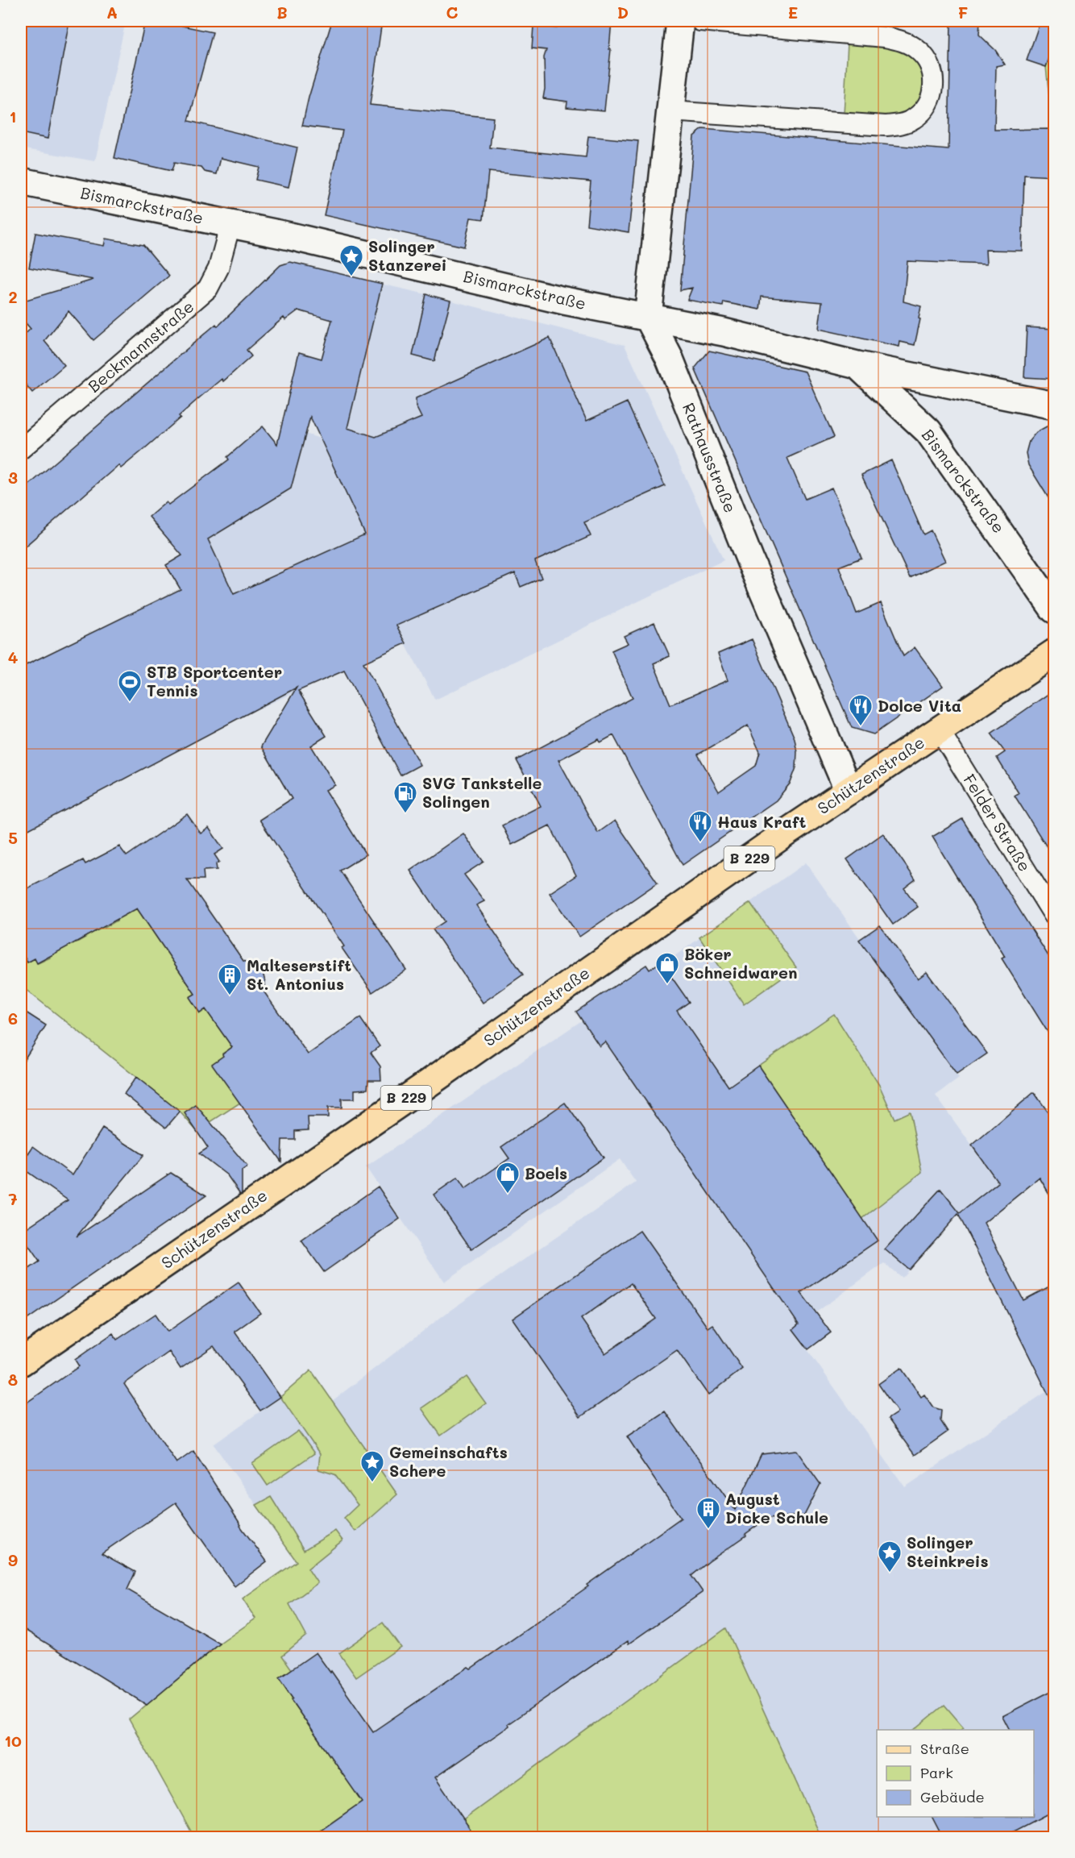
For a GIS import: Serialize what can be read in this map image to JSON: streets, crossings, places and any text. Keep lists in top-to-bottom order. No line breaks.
{"streets":{"main road":["Bismarckstraße","Rathausstraße","Schützenstraße","B 229"],"street":["Beckmannstraße","Felder Straße"]},"crossings":[["Bismarckstraße","Beckmannstraße"],["Bismarckstraße","Rathausstraße"],["Rathausstraße","Schützenstraße"],["Schützenstraße","Felder Straße"]],"places":{"place":["Solinger Stanzerei","Gemeinschafts Schere","Solinger Steinkreis"],"sports":["STB Sportcenter Tennis"],"restaurant":["Dolce Vita","Haus Kraft"],"fuel station":["SVG Tankstelle Solingen"],"shop":["Böker Schneidwaren","Boels"],"building":["Malteserstift St. Antonius","August Dicke Schule"]},"legend":["Straße","Park","Gebäude"],"grid":{"columns":["A","B","C","D","E","F"],"rows":["1","2","3","4","5","6","7","8","9","10"]}}
